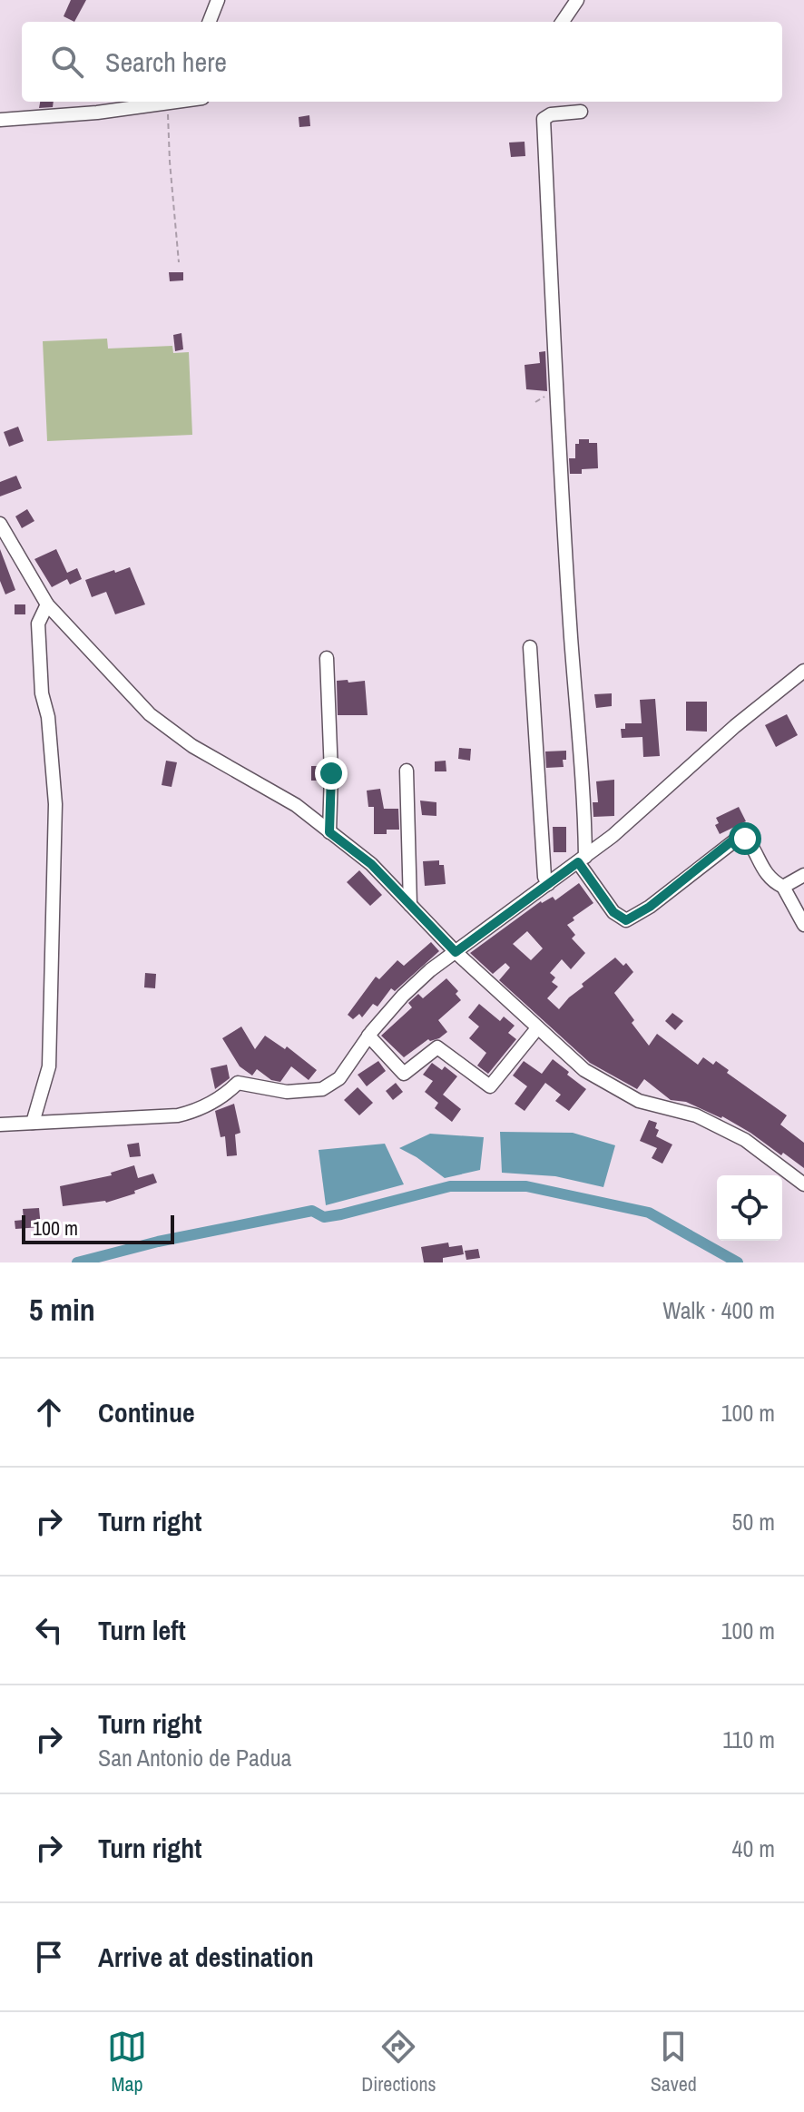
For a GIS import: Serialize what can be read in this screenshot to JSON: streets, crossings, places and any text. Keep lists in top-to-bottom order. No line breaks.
{"scale_bar":"100 m","page":{"search":"Search here","scale":"100 m","heading":["5 min","Walk · 400 m"],"list":[["Continue","100 m"],["Turn right","50 m"],["Turn left","100 m"],["Turn right","San Antonio de Padua","110 m"],["Turn right","40 m"],"Arrive at destination"],"nav":["Map","Directions","Saved"]}}
